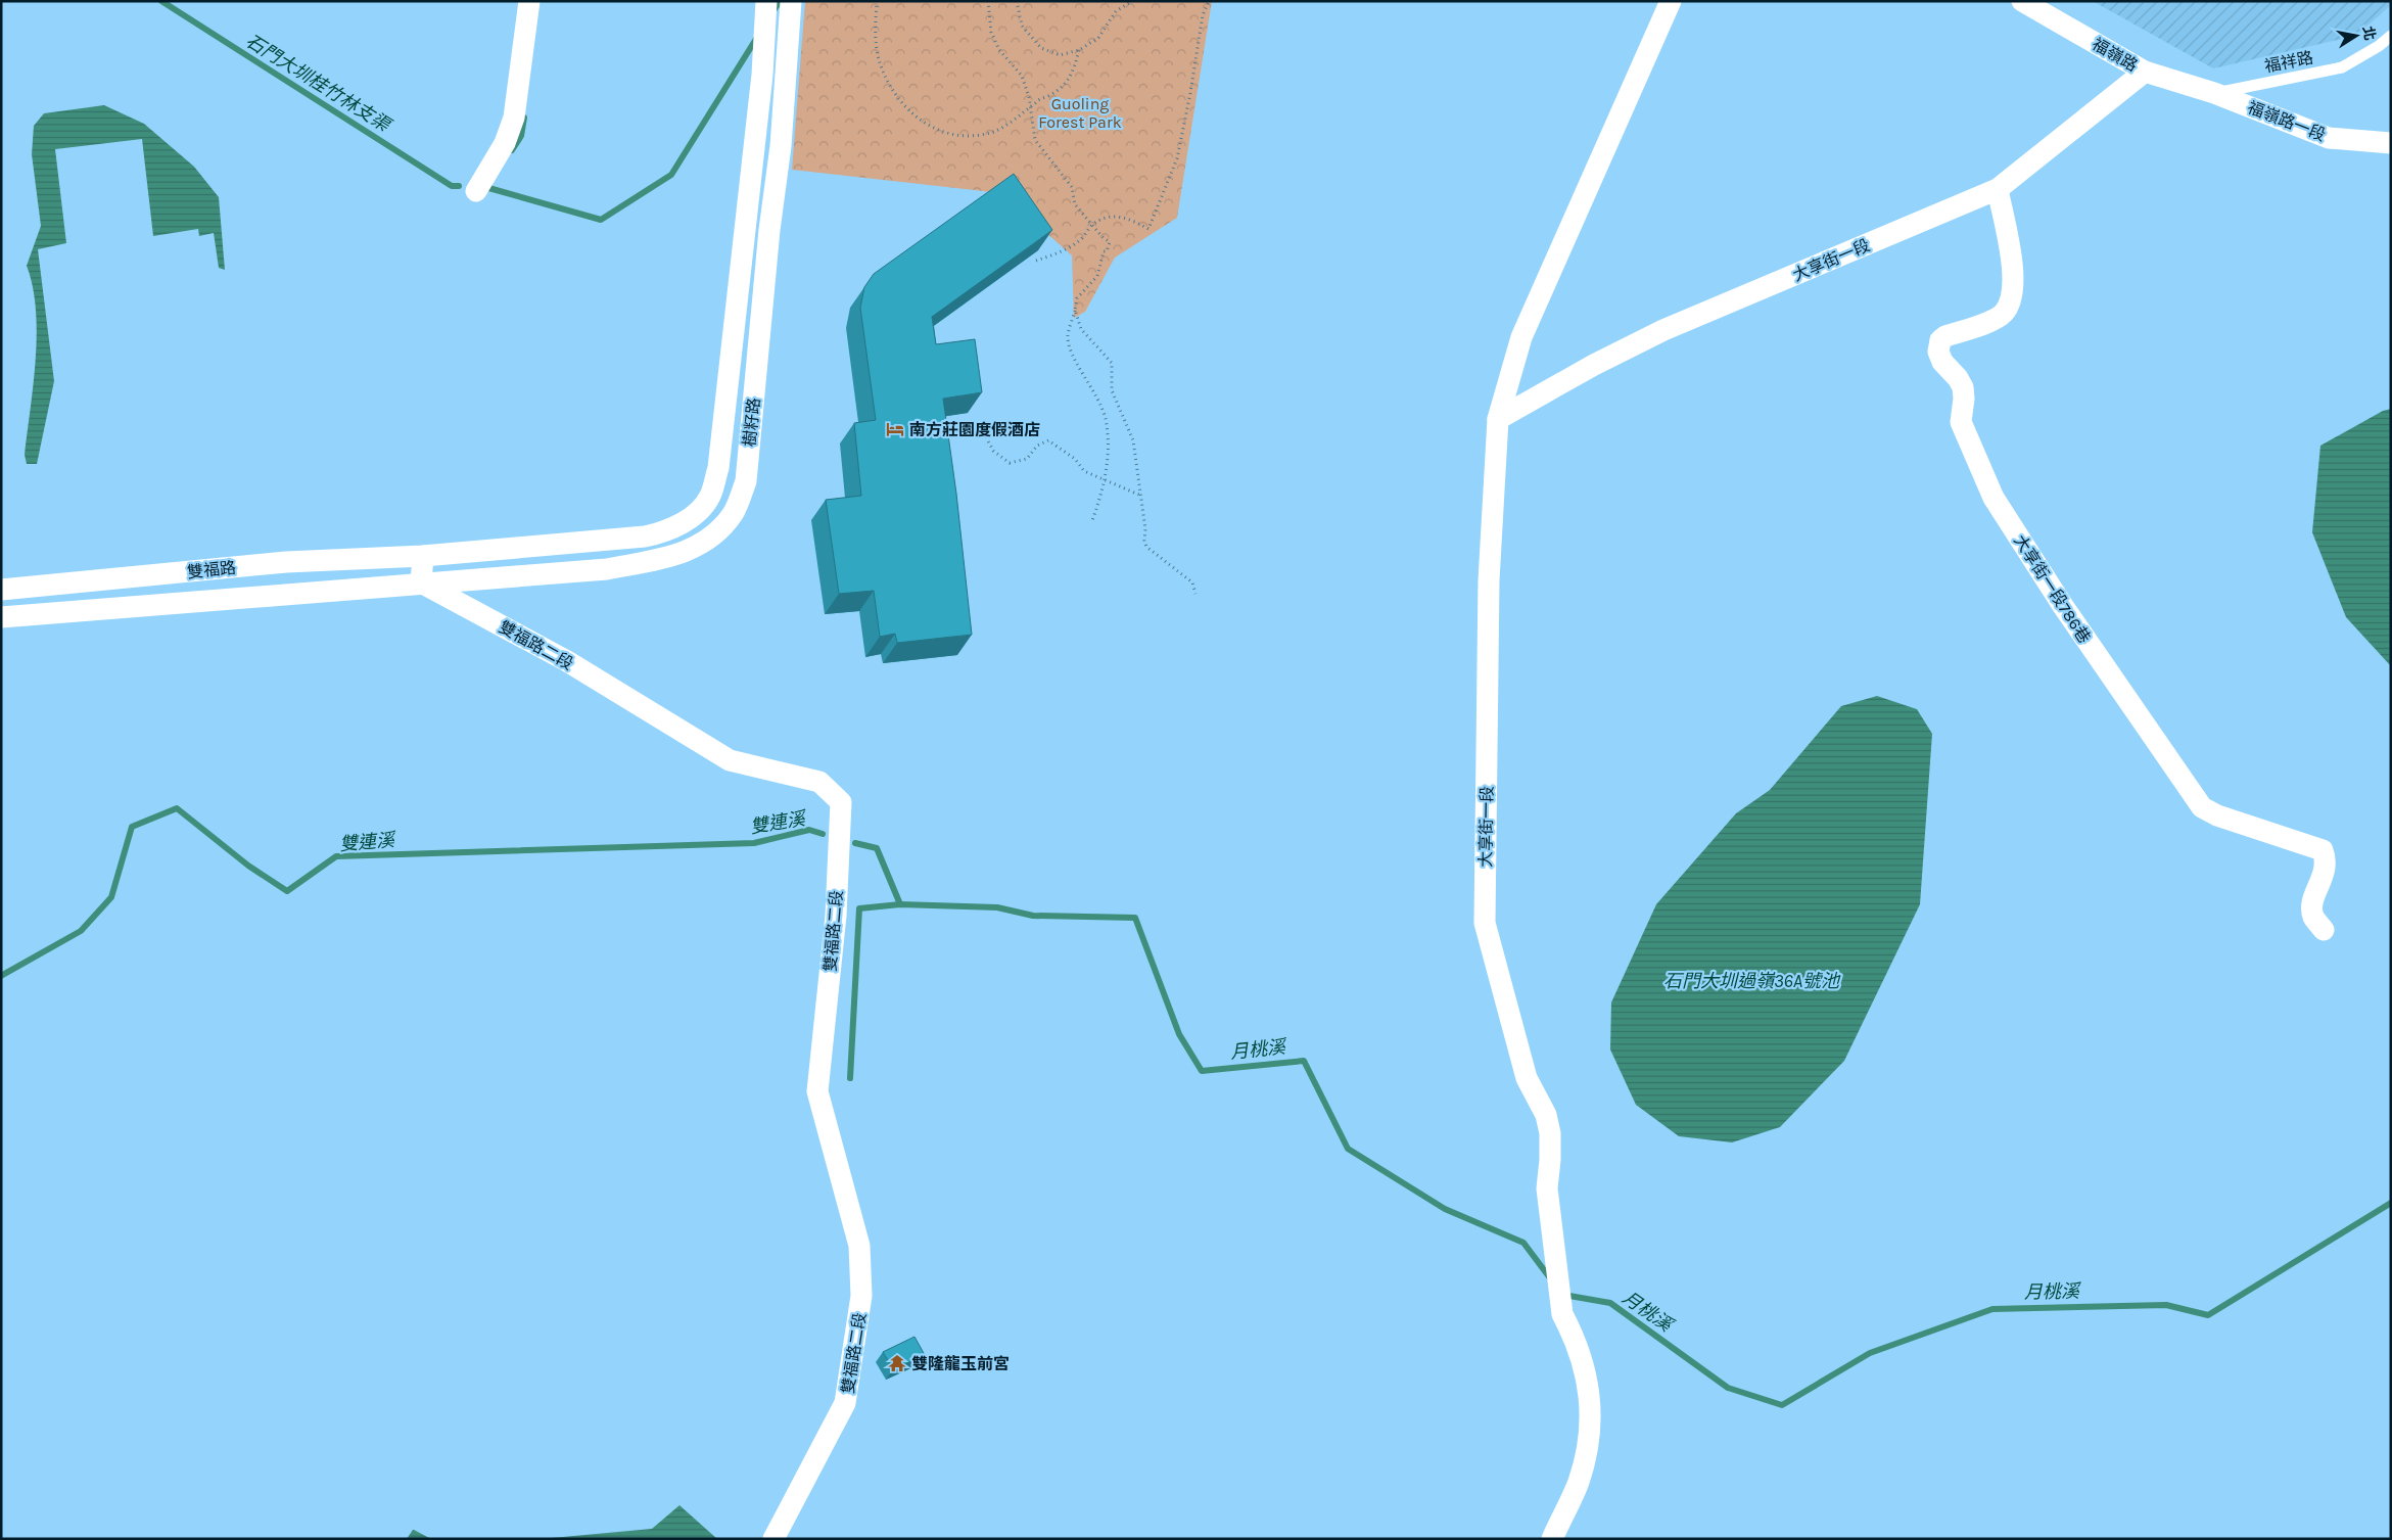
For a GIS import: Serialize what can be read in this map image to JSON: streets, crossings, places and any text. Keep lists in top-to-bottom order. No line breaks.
{"streets":{"street":["福嶺路","福嶺路一段","大享街一段","樹籽路","雙福路","大享街一段786巷","雙福路二段"],"lane":["福祥路"]},"crossings":[["福嶺路","福祥路"],["福嶺路","福嶺路一段"],["福嶺路","大享街一段"],["福祥路","福嶺路一段"],["大享街一段","大享街一段786巷"],["樹籽路","雙福路"],["樹籽路","雙福路二段"]],"water":["石門大圳桂竹林支渠","雙連溪","石門大圳過嶺36A號池","月桃溪"],"parks":["Guoling Forest Park"],"places":{"hotel":["南方莊園度假酒店"],"temple":["雙隆龍玉前宮"]},"north":"right"}
